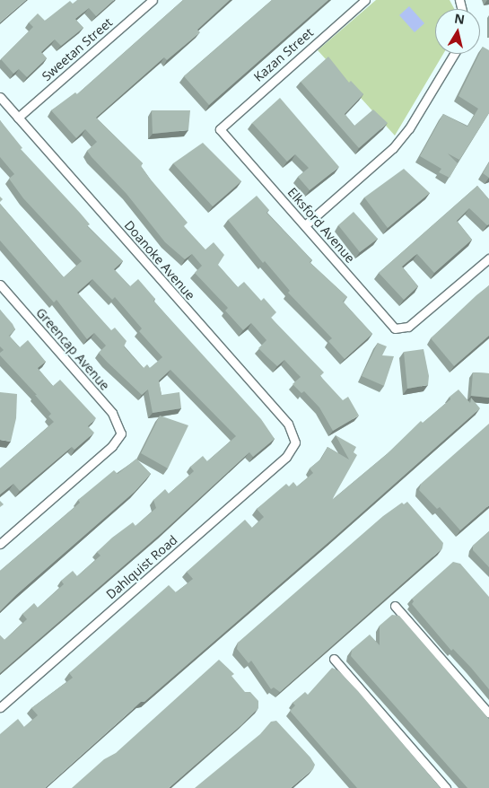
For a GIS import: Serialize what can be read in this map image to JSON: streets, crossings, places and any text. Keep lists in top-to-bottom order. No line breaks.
{"streets":{"street":["Sweetan Street","Kazan Street","Elksford Avenue","Doanoke Avenue","Greencap Avenue","Dahlquist Road"]},"crossings":[["Sweetan Street","Doanoke Avenue"],["Kazan Street","Elksford Avenue"],["Doanoke Avenue","Dahlquist Road"]],"north":"top"}
